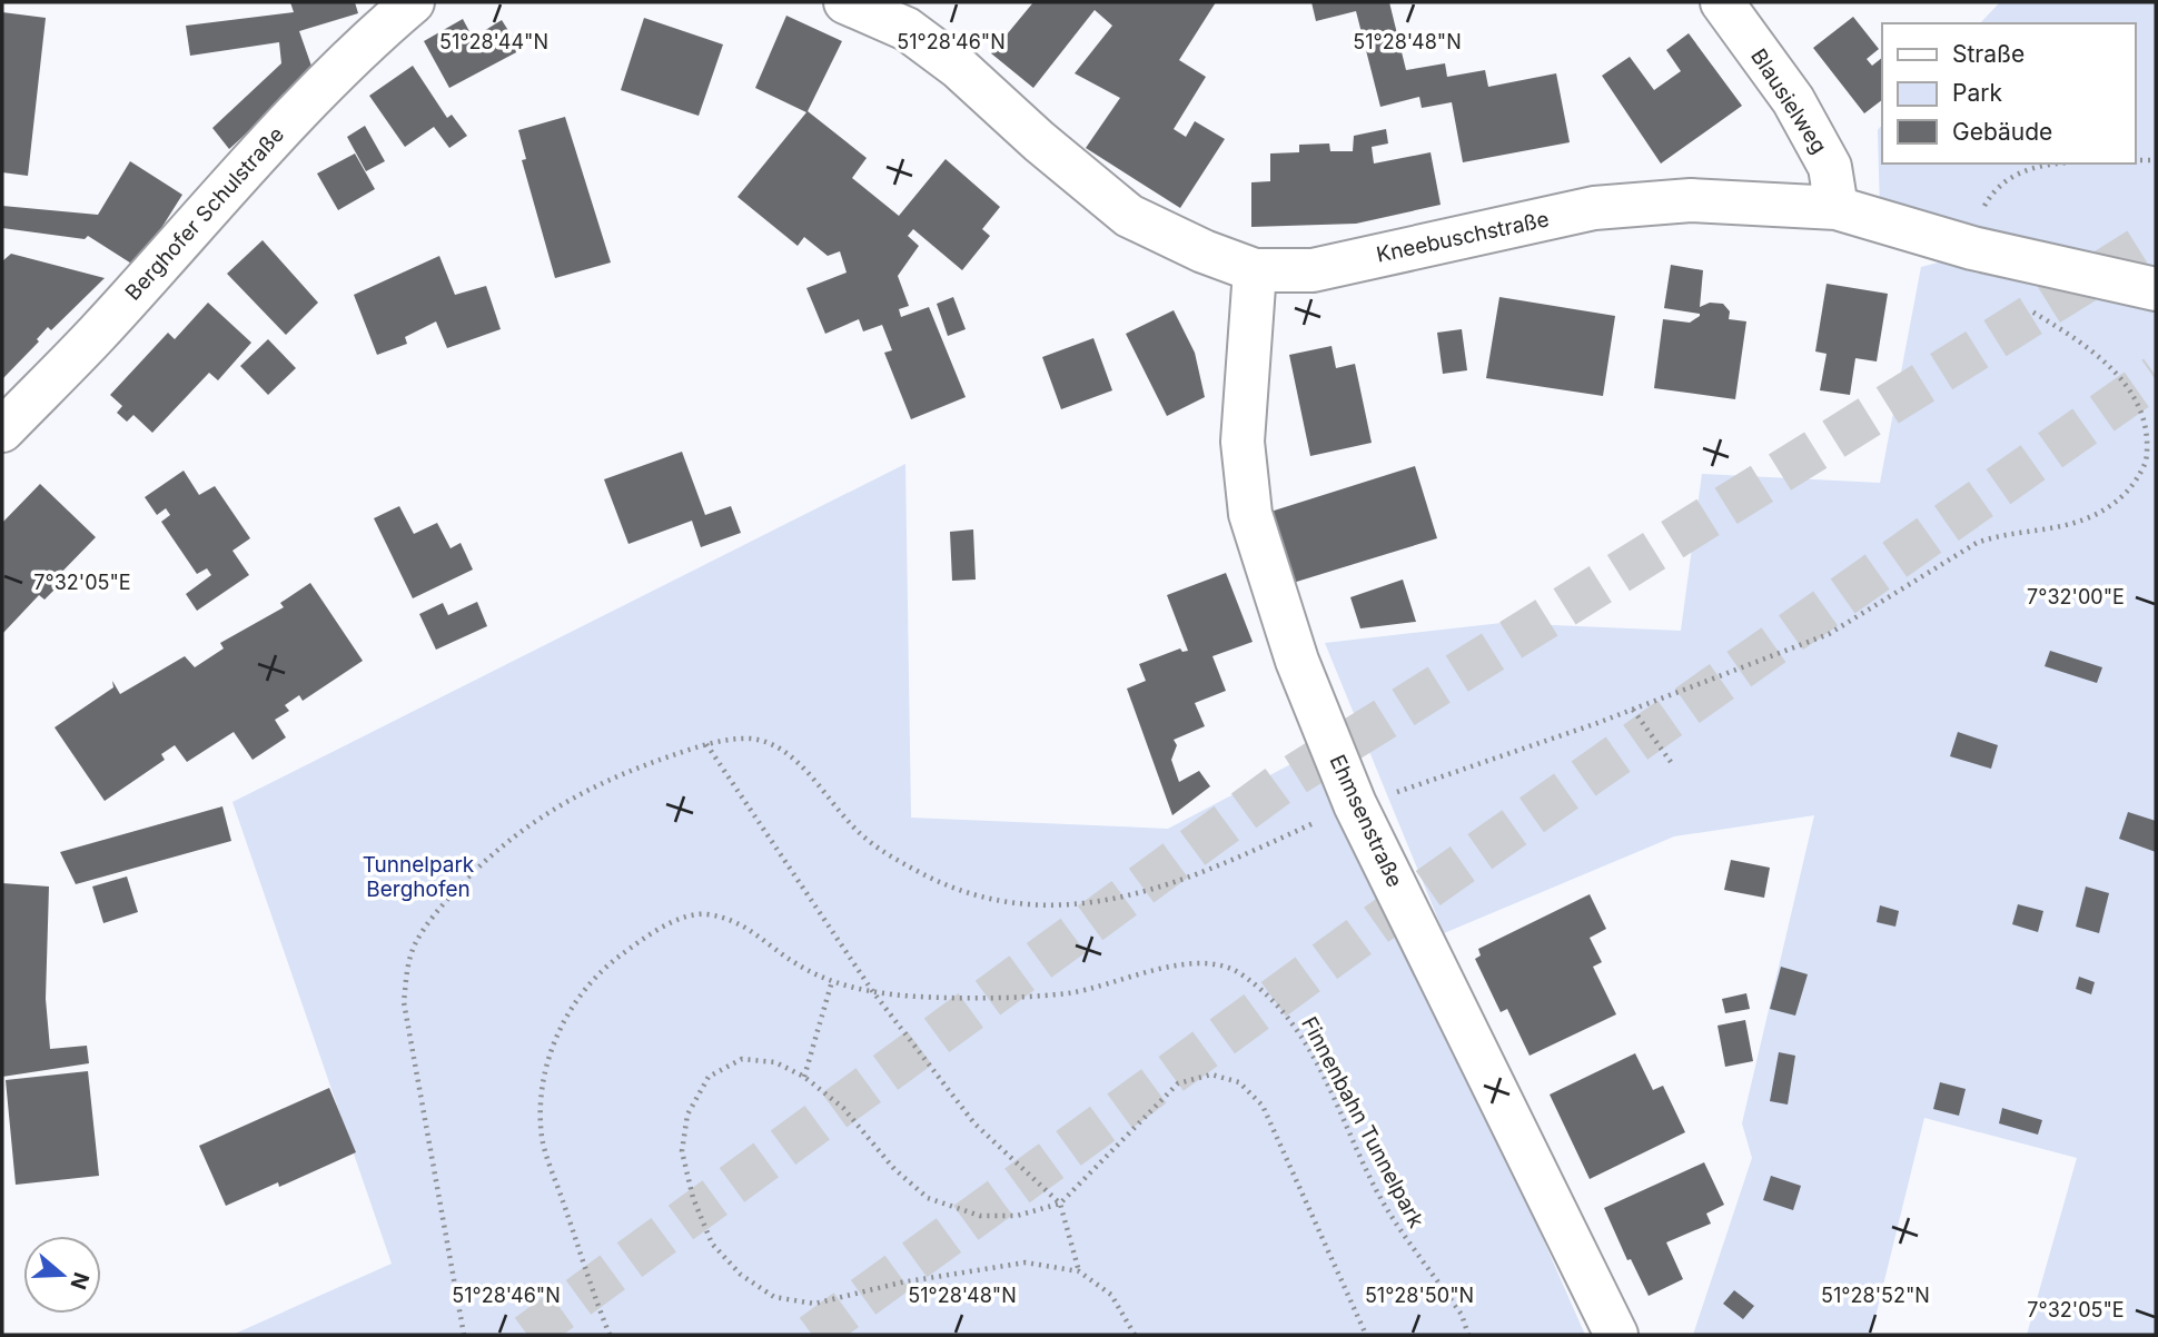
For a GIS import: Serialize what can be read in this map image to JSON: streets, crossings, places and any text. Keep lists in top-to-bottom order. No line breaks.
{"streets":{"street":["Blausielweg","Berghofer Schulstraße","Kneebuschstraße","Ehmsenstraße"],"path":["Finnenbahn Tunnelpark"]},"crossings":[["Blausielweg","Kneebuschstraße"],["Kneebuschstraße","Ehmsenstraße"]],"parks":["Tunnelpark Berghofen"],"legend":["Straße","Park","Gebäude"],"north":"right","coordinates":["51°28'44\"N","51°28'46\"N","51°28'48\"N","7°32'05\"E","7°32'00\"E","51°28'50\"N","51°28'52\"N"]}
